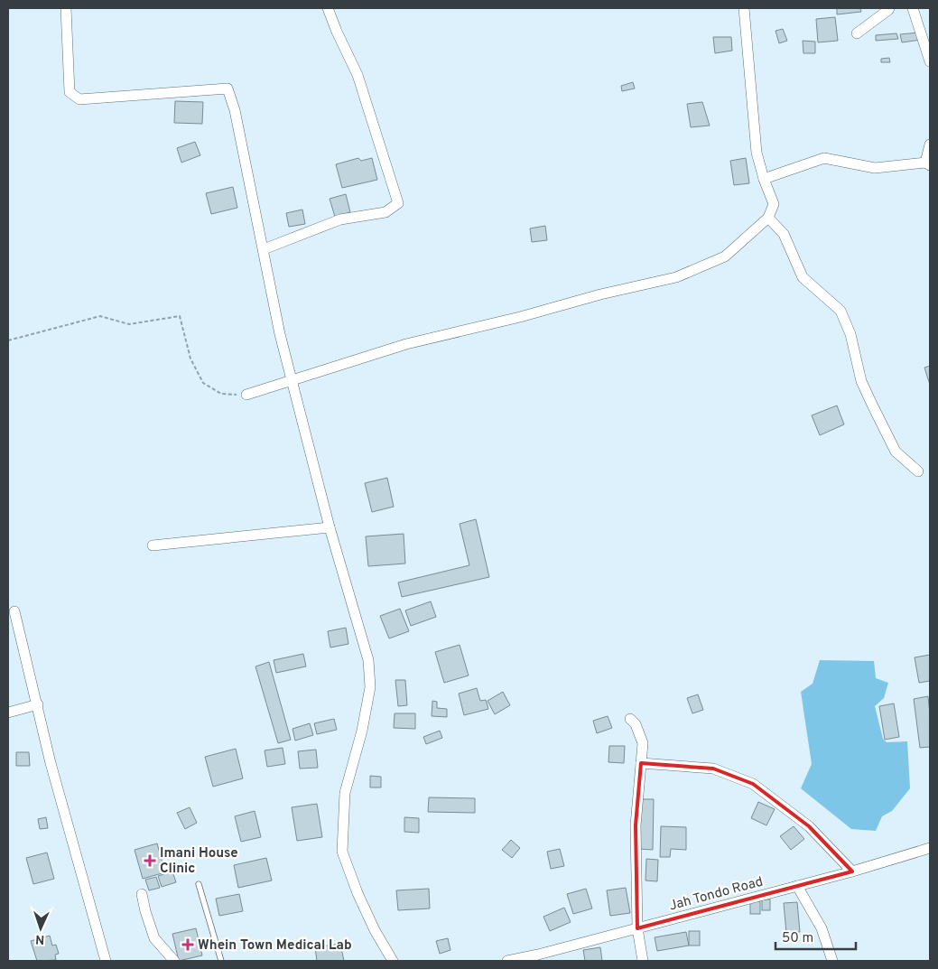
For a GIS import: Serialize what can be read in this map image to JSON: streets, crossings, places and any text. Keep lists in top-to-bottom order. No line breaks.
{"streets":{"street":["Jah Tondo Road"]},"places":{"health":["Imani House Clinic","Whein Town Medical Lab"]},"scale_bar":"50 m","north":"bottom"}
